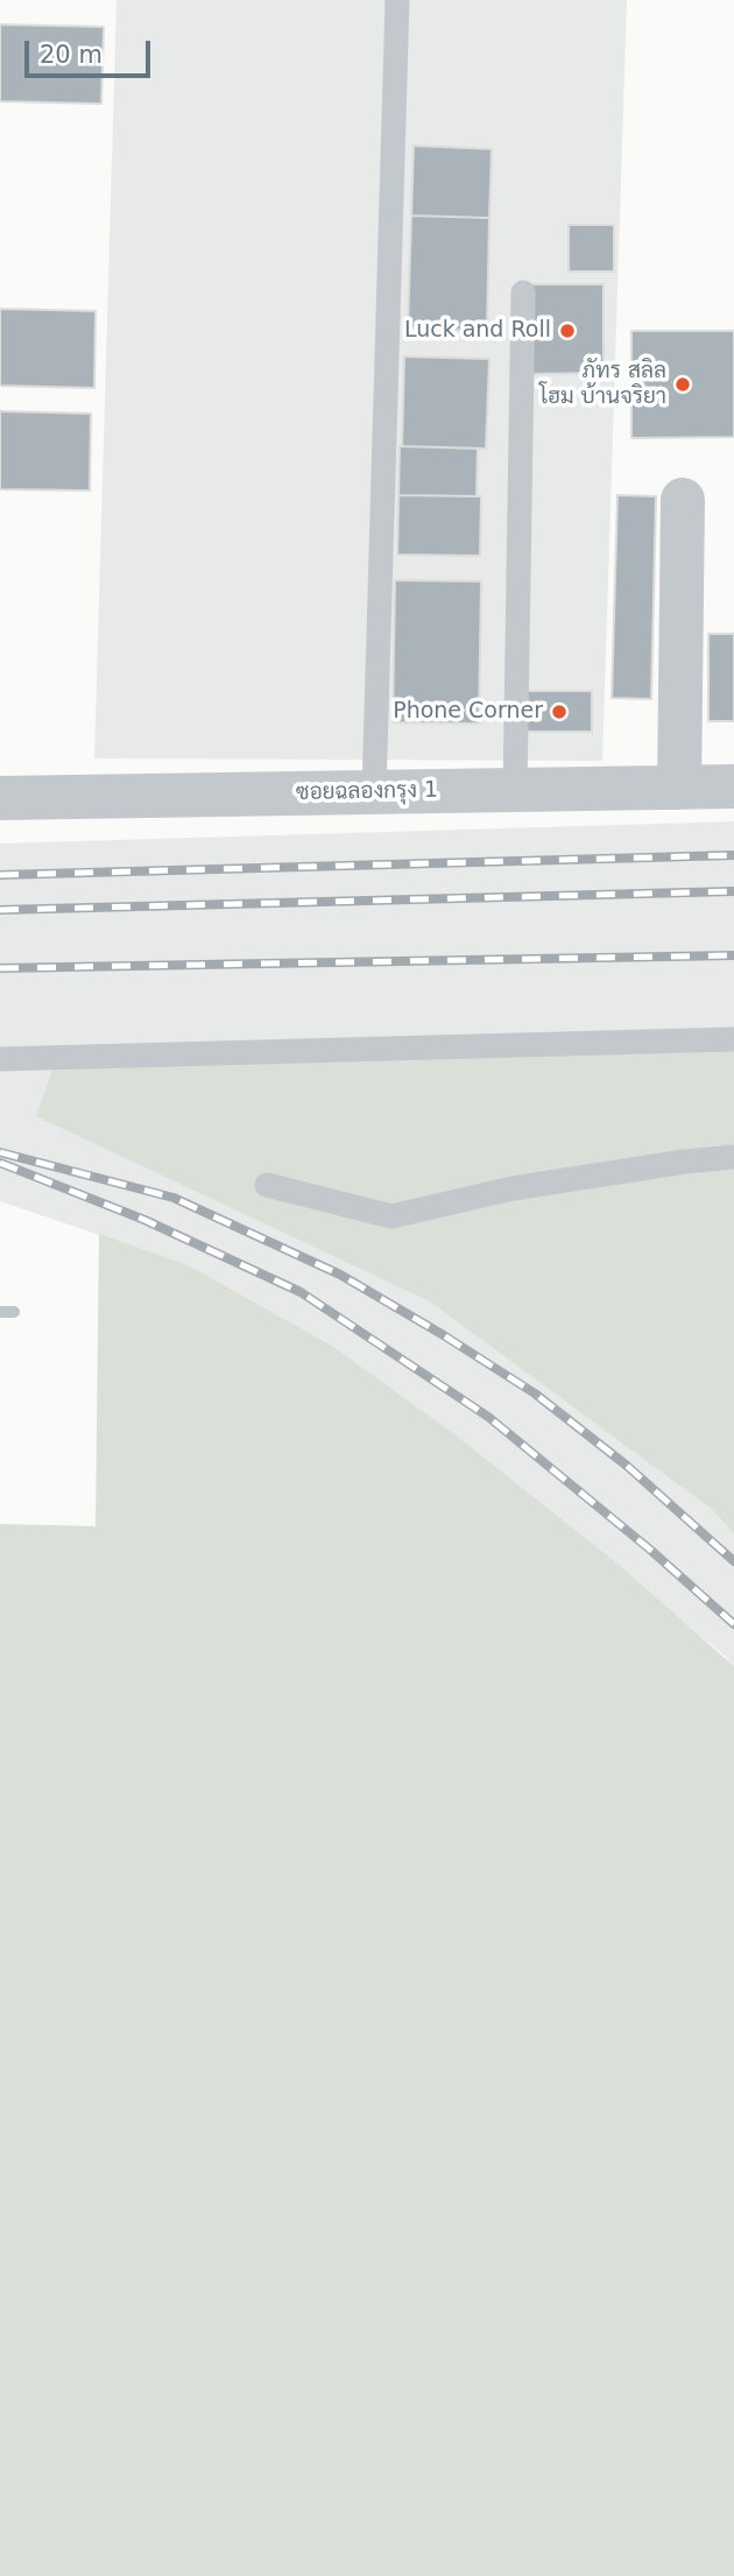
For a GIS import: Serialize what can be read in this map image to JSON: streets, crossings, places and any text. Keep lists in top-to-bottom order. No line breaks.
{"streets":{"street":["ซอยฉลองกรุง 1"]},"places":["Luck and Roll","ภัทร สลิล โฮม บ้านจริยา","Phone Corner"],"scale_bar":"20 m"}
